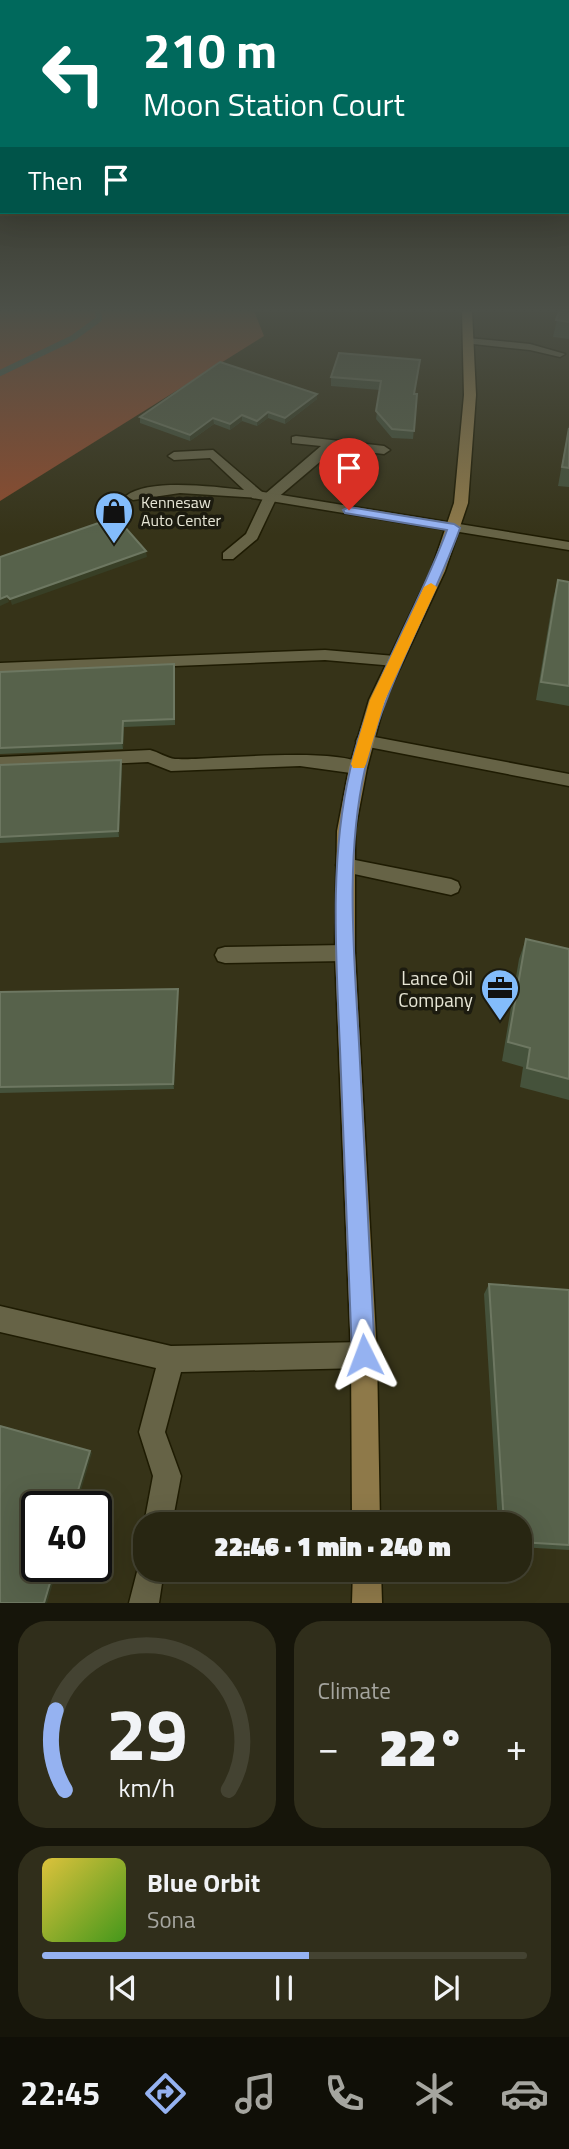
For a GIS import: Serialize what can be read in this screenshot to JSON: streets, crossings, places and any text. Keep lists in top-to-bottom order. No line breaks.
{"places":{"shop":["Kennesaw Auto Center"],"office":["Lance Oil Company"]},"page":{"turn":["210 m","Moon Station Court"],"then":"Then","limit":"40","trip":"22:46 · 1 min · 240 m","tile":"Climate","heat":["−","22°","+"],"song":["Blue Orbit","Sona"],"tabs":"22:45","gauge":["29","km/h"]}}
